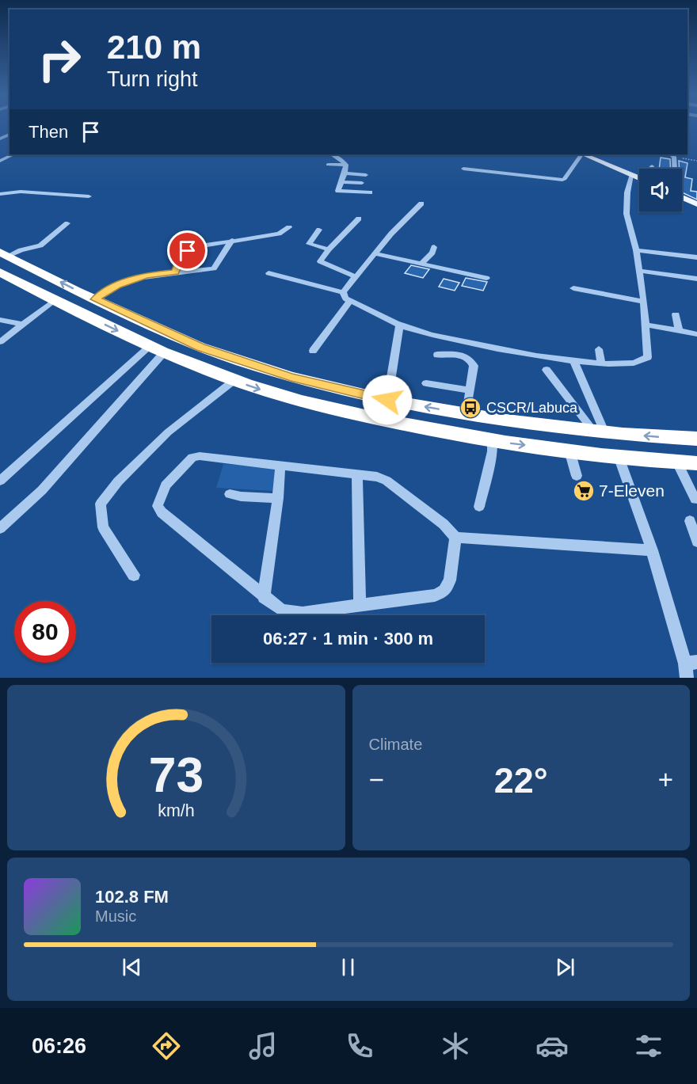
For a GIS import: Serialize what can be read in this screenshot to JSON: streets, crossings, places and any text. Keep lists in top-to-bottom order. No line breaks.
{"places":{"bus stop":["CSCR/Labuca"],"supermarket":["7-Eleven"]},"page":{"turn":["210 m","Turn right"],"then":"Then","limit":"80","trip":"06:27 · 1 min · 300 m","tile":"Climate","heat":["−","22°","+"],"song":["102.8 FM","Music"],"tabs":"06:26","gauge":["73","km/h"]}}
